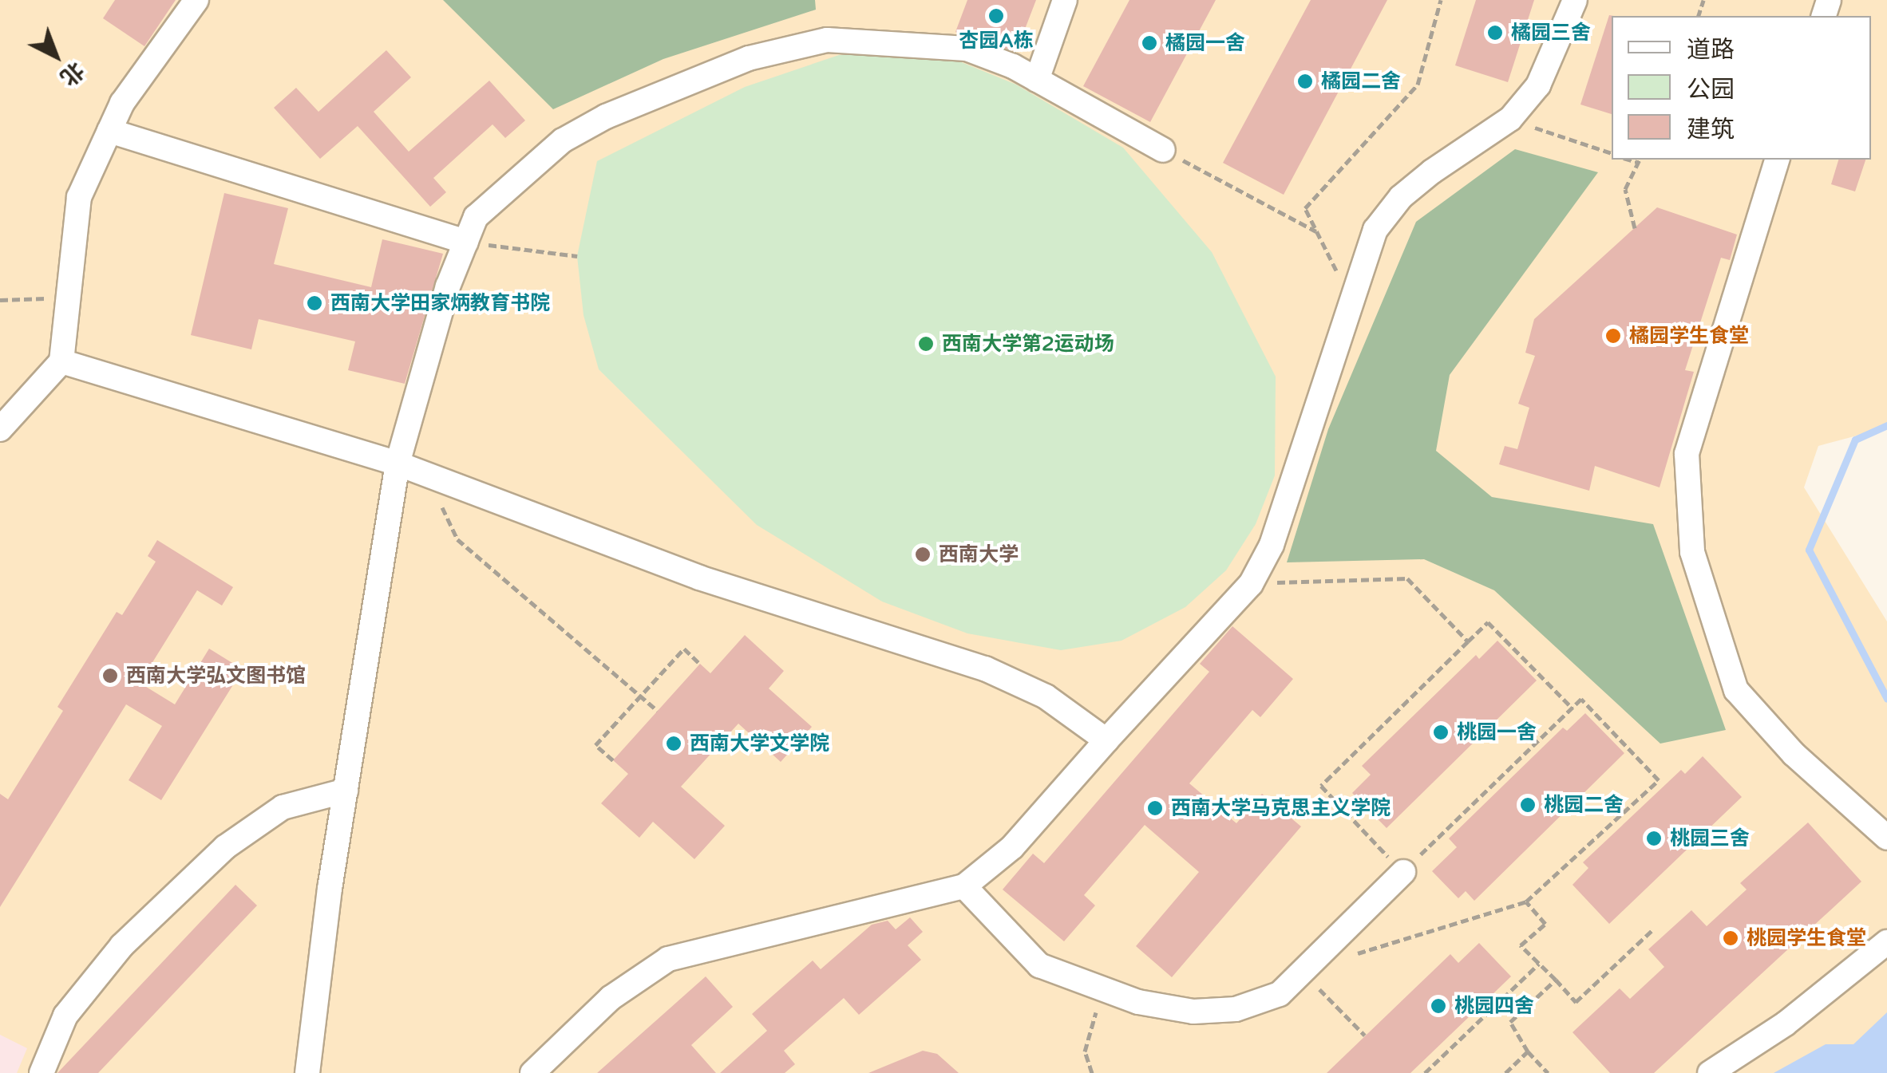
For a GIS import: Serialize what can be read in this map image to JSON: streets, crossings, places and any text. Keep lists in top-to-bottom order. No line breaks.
{"places":["杏园A栋","橘园三舍","橘园一舍","橘园二舍","西南大学田家炳教育书院","橘园学生食堂","西南大学第2运动场","西南大学","西南大学弘文图书馆","桃园一舍","西南大学文学院","桃园二舍","西南大学马克思主义学院","桃园三舍","桃园学生食堂","桃园四舍"],"legend":["道路","公园","建筑"],"north":"bottom right"}
